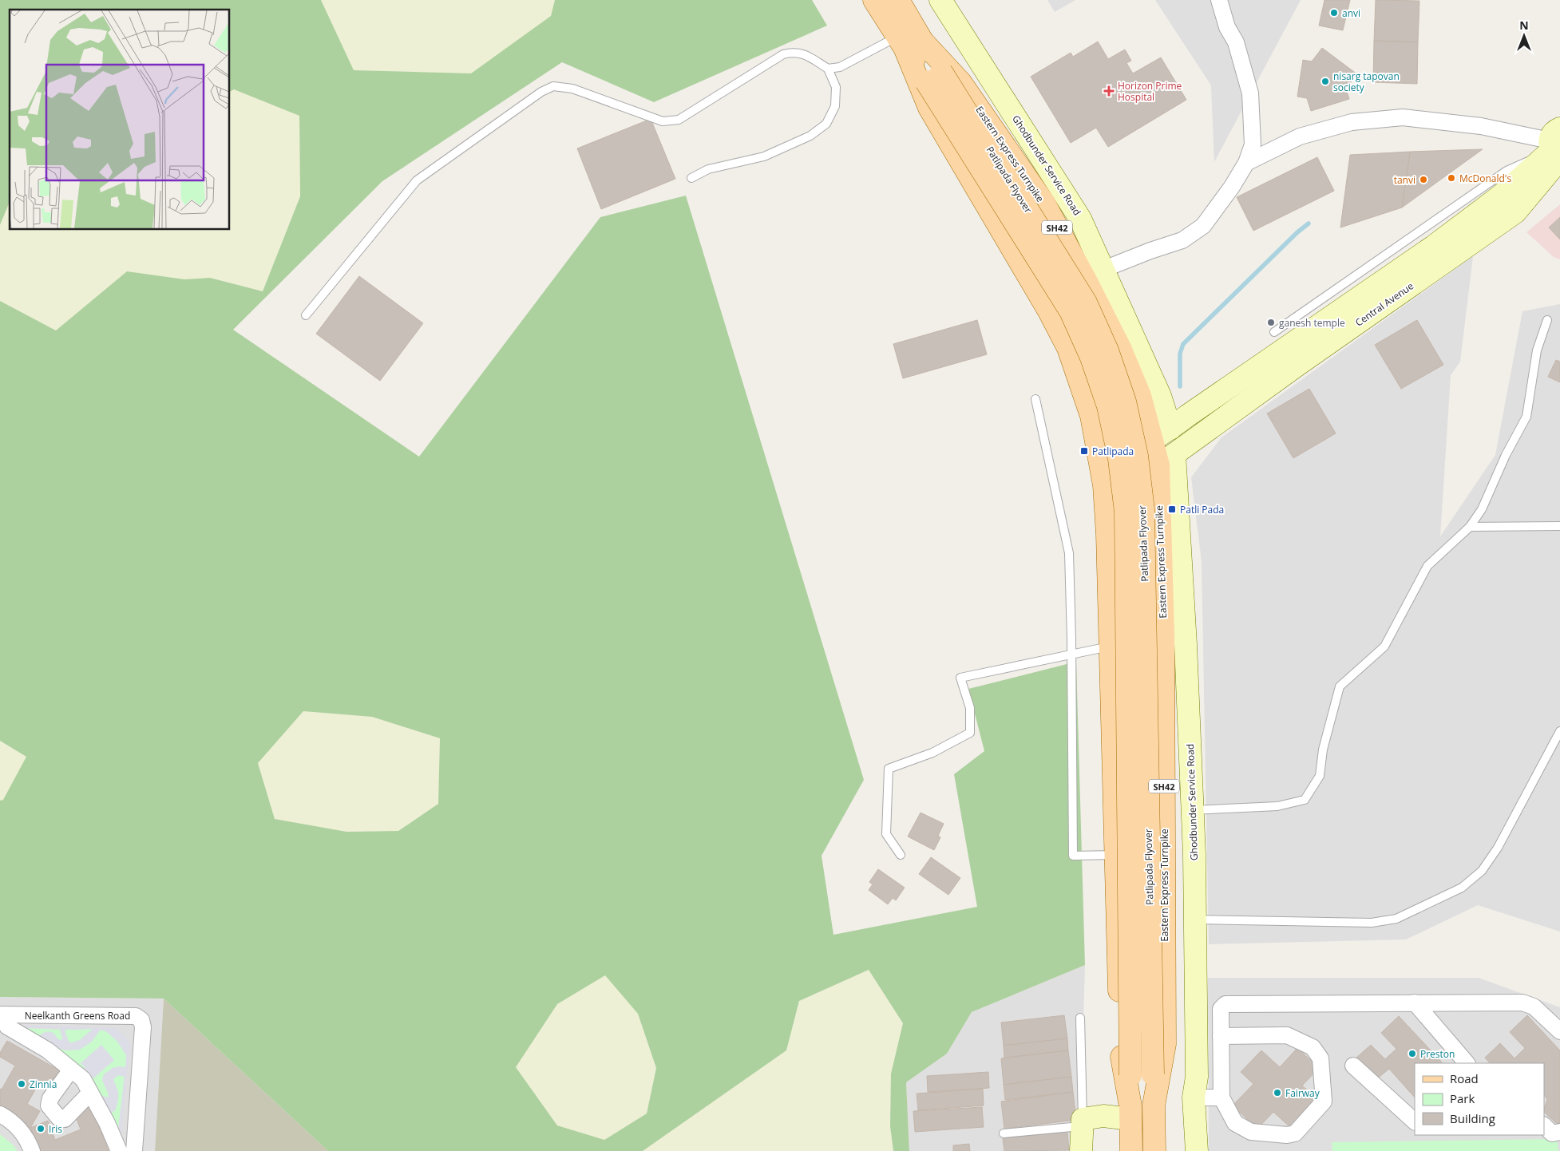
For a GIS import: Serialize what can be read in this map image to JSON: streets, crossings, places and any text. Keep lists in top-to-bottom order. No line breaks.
{"streets":{"main road":["Eastern Express Turnpike","Patlipada Flyover","SH42"],"street":["Ghodbunder Service Road","Central Avenue","Neelkanth Greens Road"]},"crossings":[["Eastern Express Turnpike","Ghodbunder Service Road"],["Eastern Express Turnpike","Patlipada Flyover"],["Eastern Express Turnpike","SH42"],["Eastern Express Turnpike","Central Avenue"],["Ghodbunder Service Road","Central Avenue"],["Patlipada Flyover","SH42"],["SH42","Central Avenue"]],"places":{"other":["anvi","nisarg tapovan society","McDonald's","tanvi","ganesh temple","Preston","Zinnia","Fairway","Iris"],"health":["Horizon Prime Hospital"],"transit":["Patlipada","Patli Pada"]},"legend":["Road","Park","Building"],"north":"top"}
